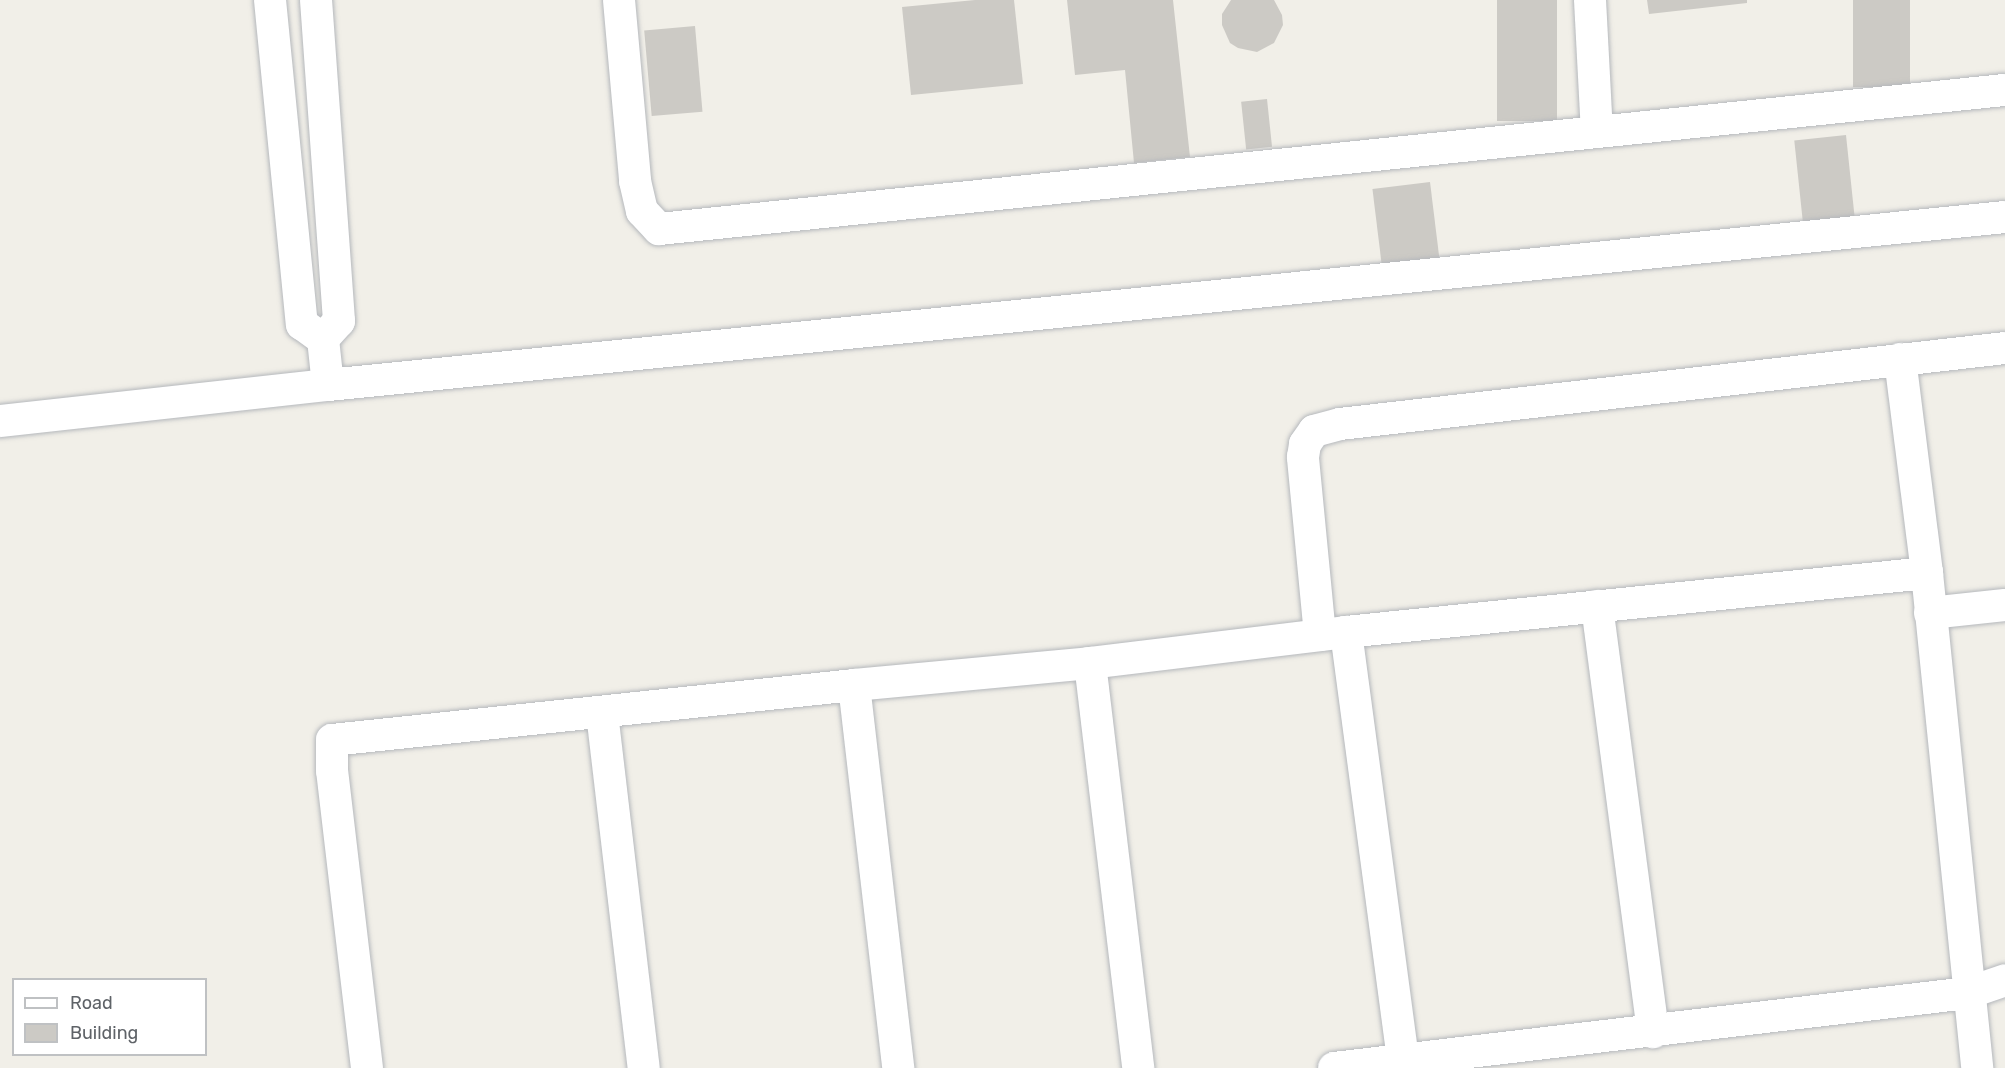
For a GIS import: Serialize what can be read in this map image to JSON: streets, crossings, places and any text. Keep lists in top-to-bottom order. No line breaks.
{"legend":["Road","Building"]}
